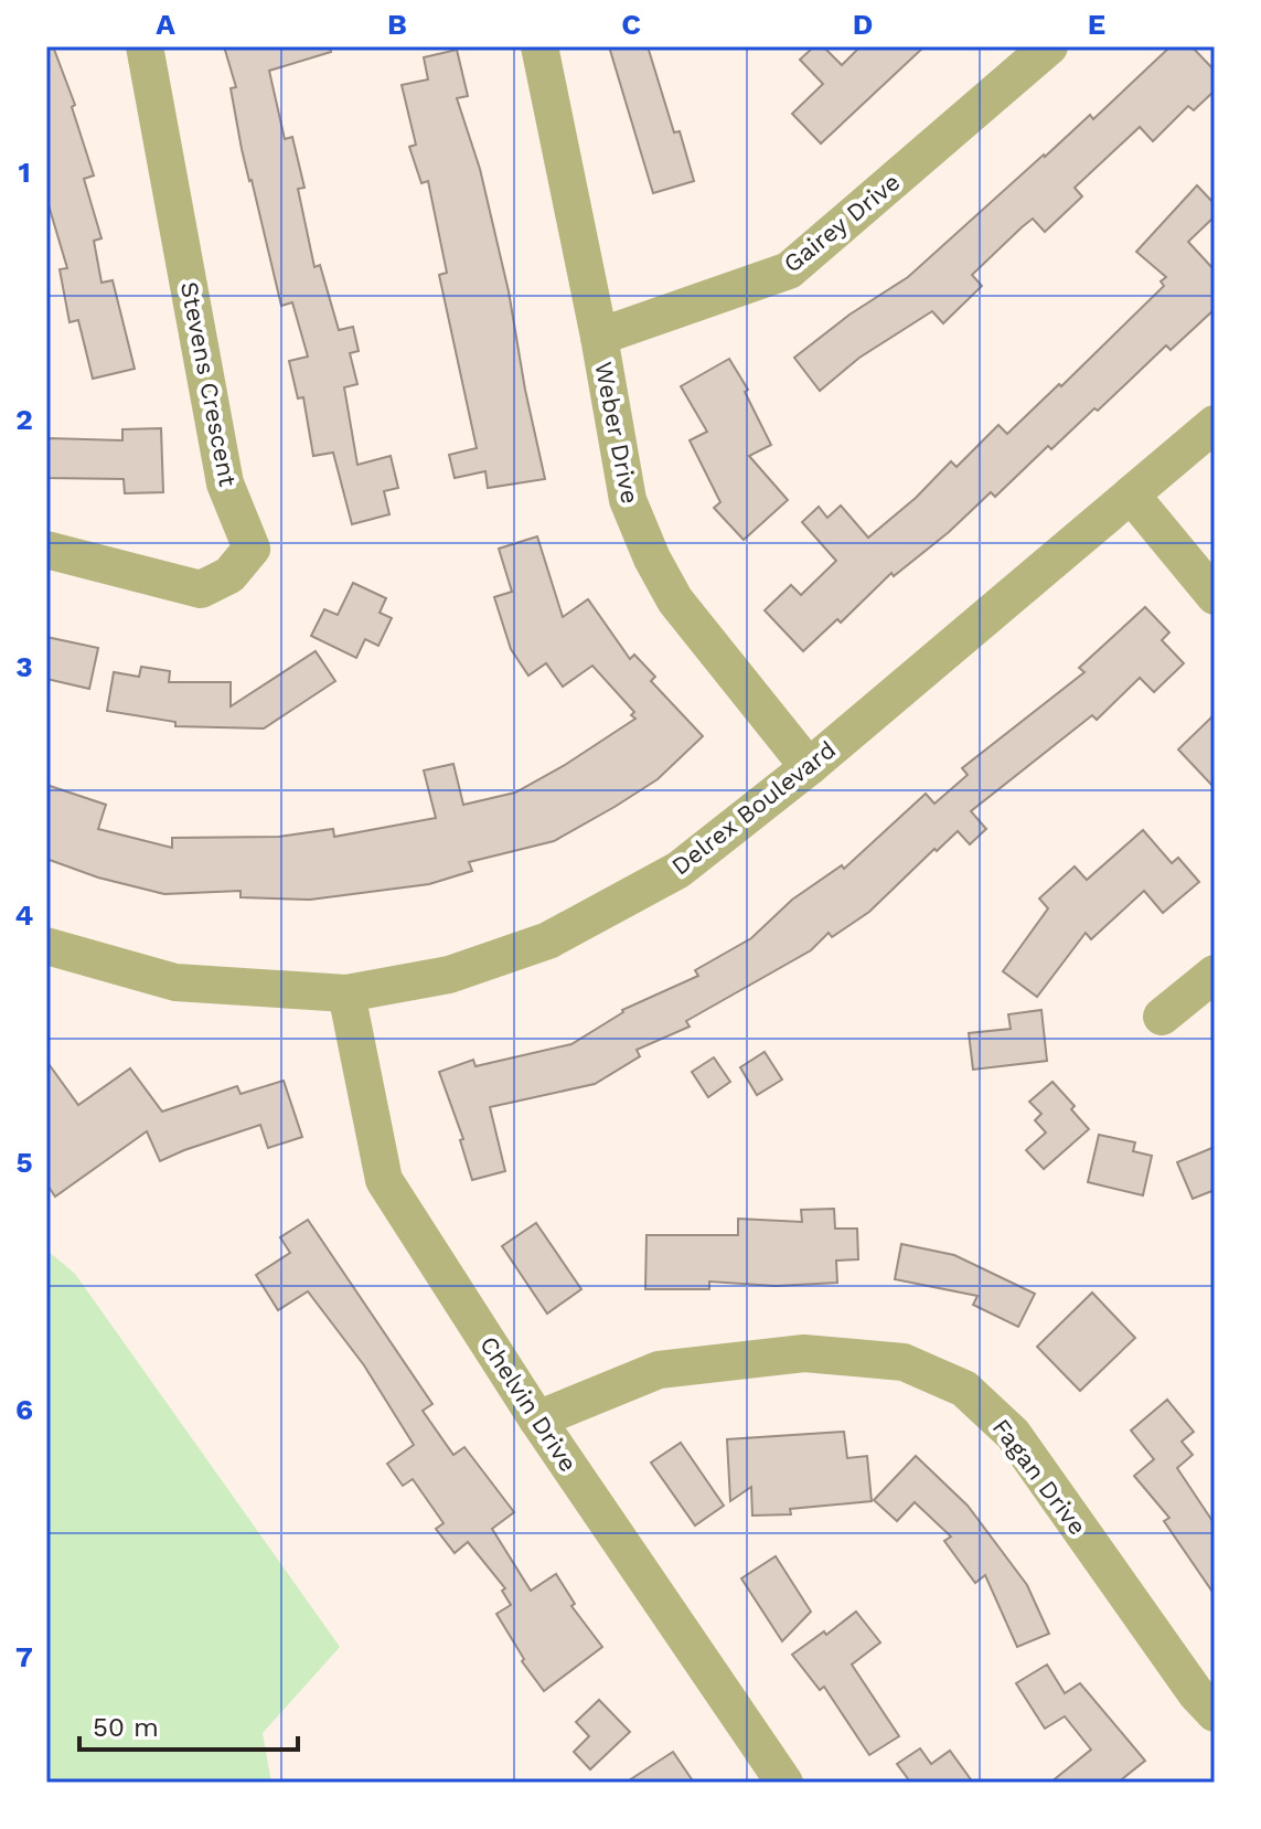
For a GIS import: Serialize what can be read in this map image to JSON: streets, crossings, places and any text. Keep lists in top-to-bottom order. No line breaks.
{"streets":{"street":["Gairey Drive","Stevens Crescent","Weber Drive","Delrex Boulevard","Chelvin Drive","Fagan Drive"]},"crossings":[["Gairey Drive","Weber Drive"],["Weber Drive","Delrex Boulevard"],["Delrex Boulevard","Chelvin Drive"],["Chelvin Drive","Fagan Drive"]],"scale_bar":"50 m","grid":{"columns":["A","B","C","D","E"],"rows":["1","2","3","4","5","6","7"]}}
